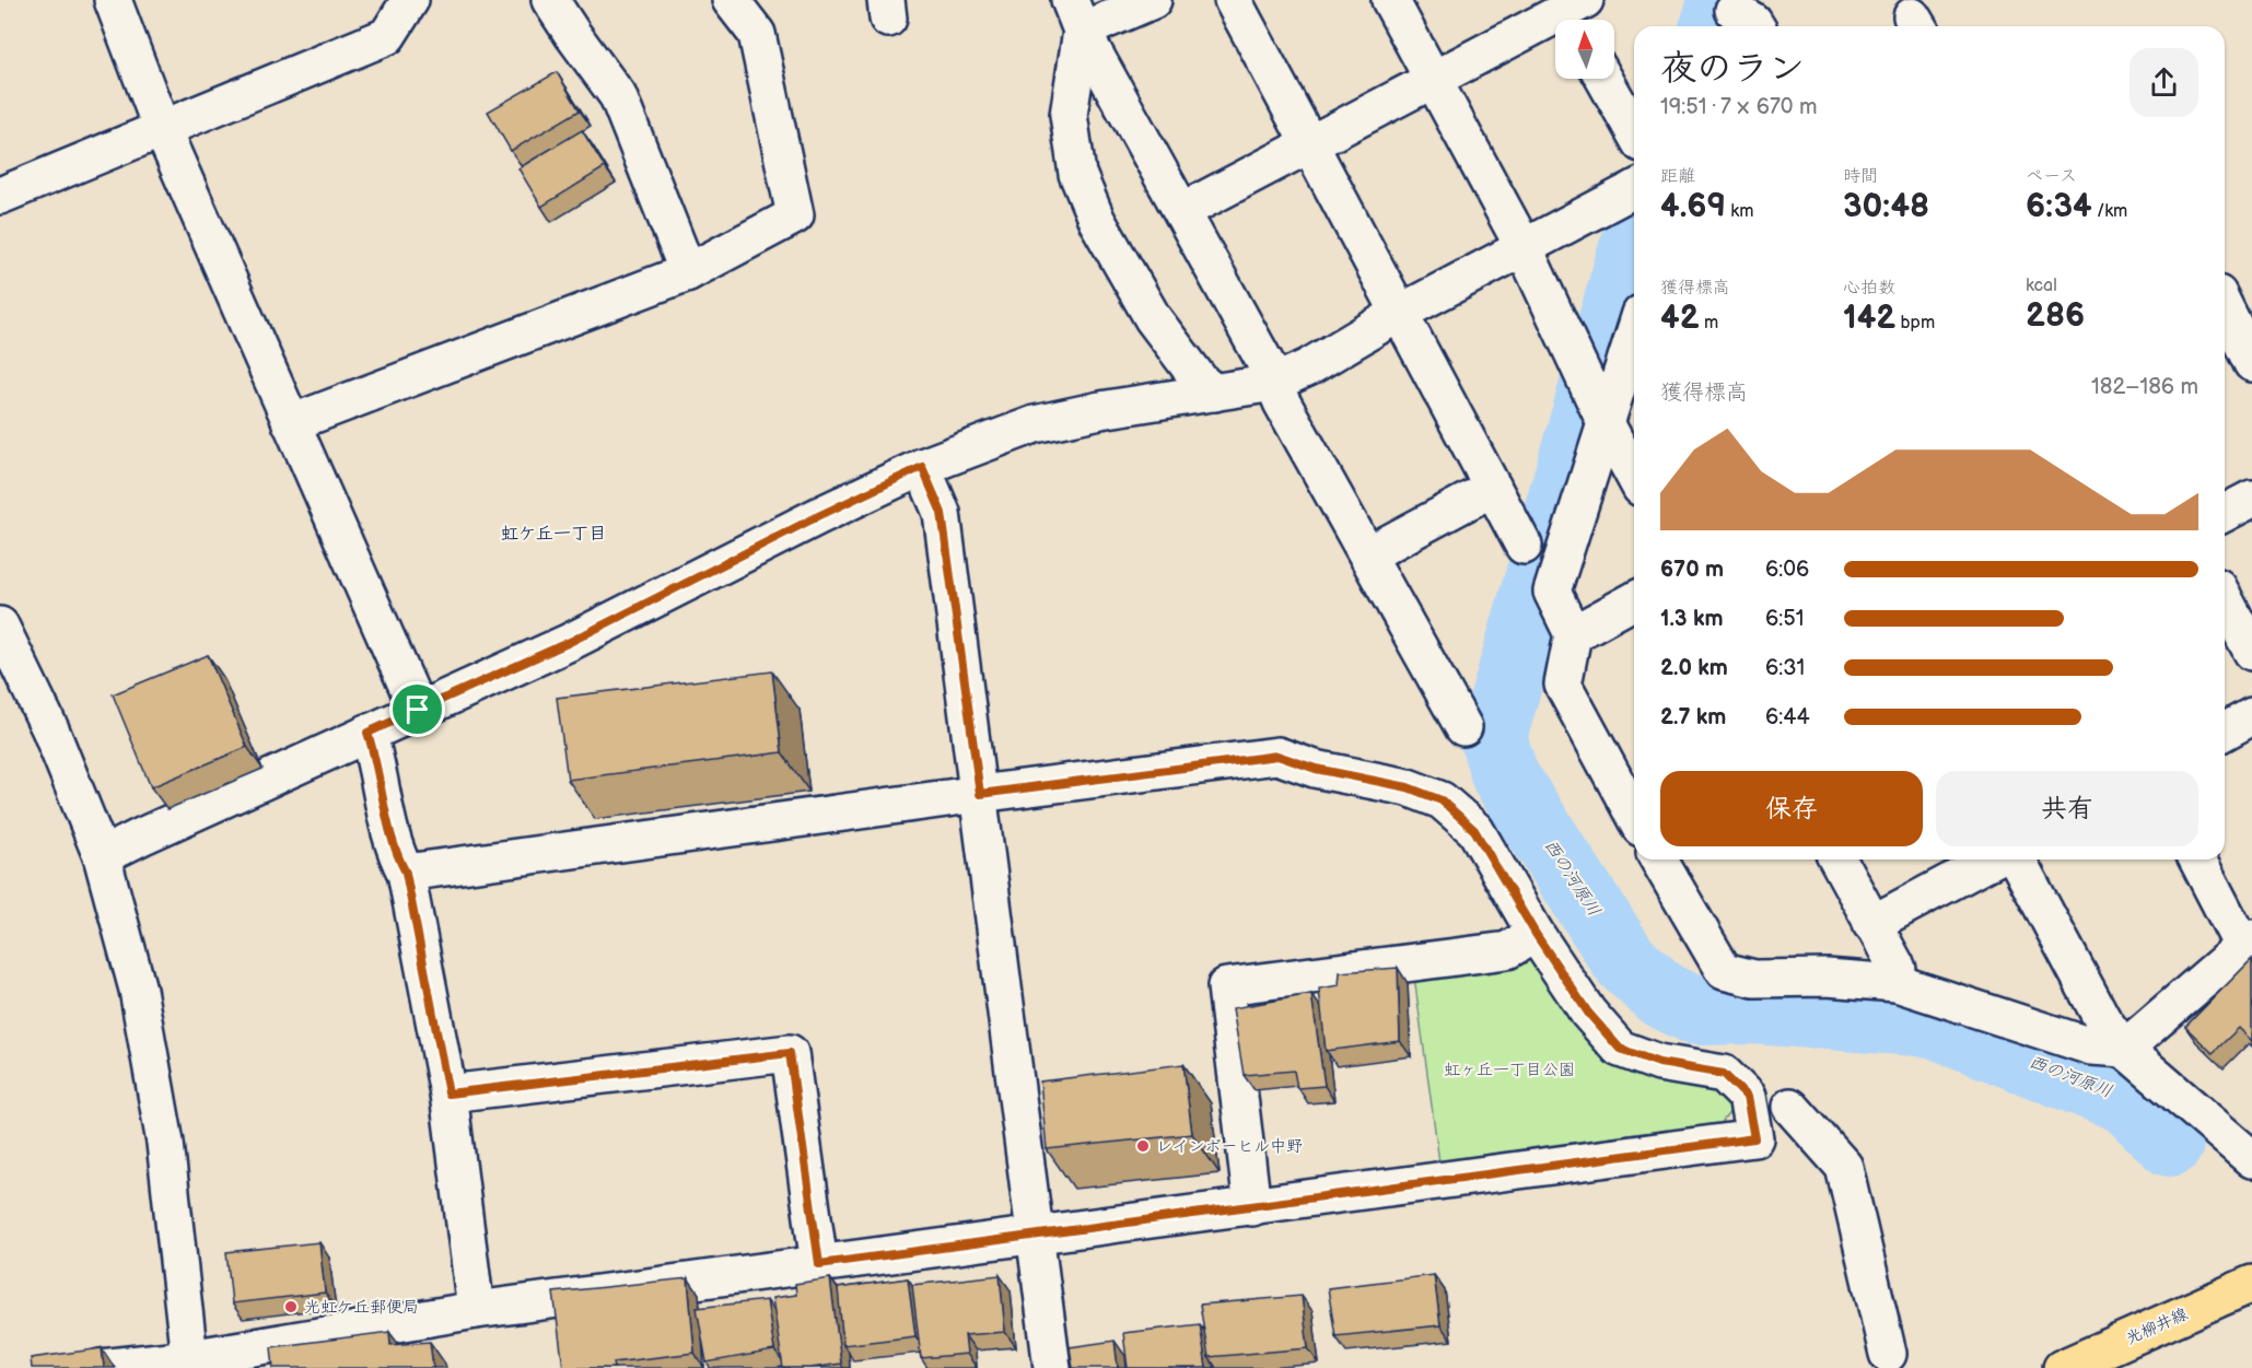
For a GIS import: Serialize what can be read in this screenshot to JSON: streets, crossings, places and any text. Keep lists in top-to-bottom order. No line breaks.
{"streets":{"main road":["光柳井線"]},"districts":["虹ケ丘一丁目"],"water":["西の河原川"],"parks":["虹ヶ丘一丁目公園"],"places":["レインボーヒル中野","光虹ケ丘郵便局"],"north":"top","page":{"heading":["夜のラン","19:51 · 7 × 670 m"],"stats":[["距離","4.69 km"],["時間","30:48"],["ペース","6:34 /km"],["獲得標高","42 m"],["心拍数","142 bpm"],["kcal","286"]],"chart":["獲得標高","182–186 m"],"list":[{"name":"670 m","note":"6:06"},{"name":"1.3 km","note":"6:51"},{"name":"2.0 km","note":"6:31"},{"name":"2.7 km","note":"6:44"}],"buttons":["保存","共有"]}}
